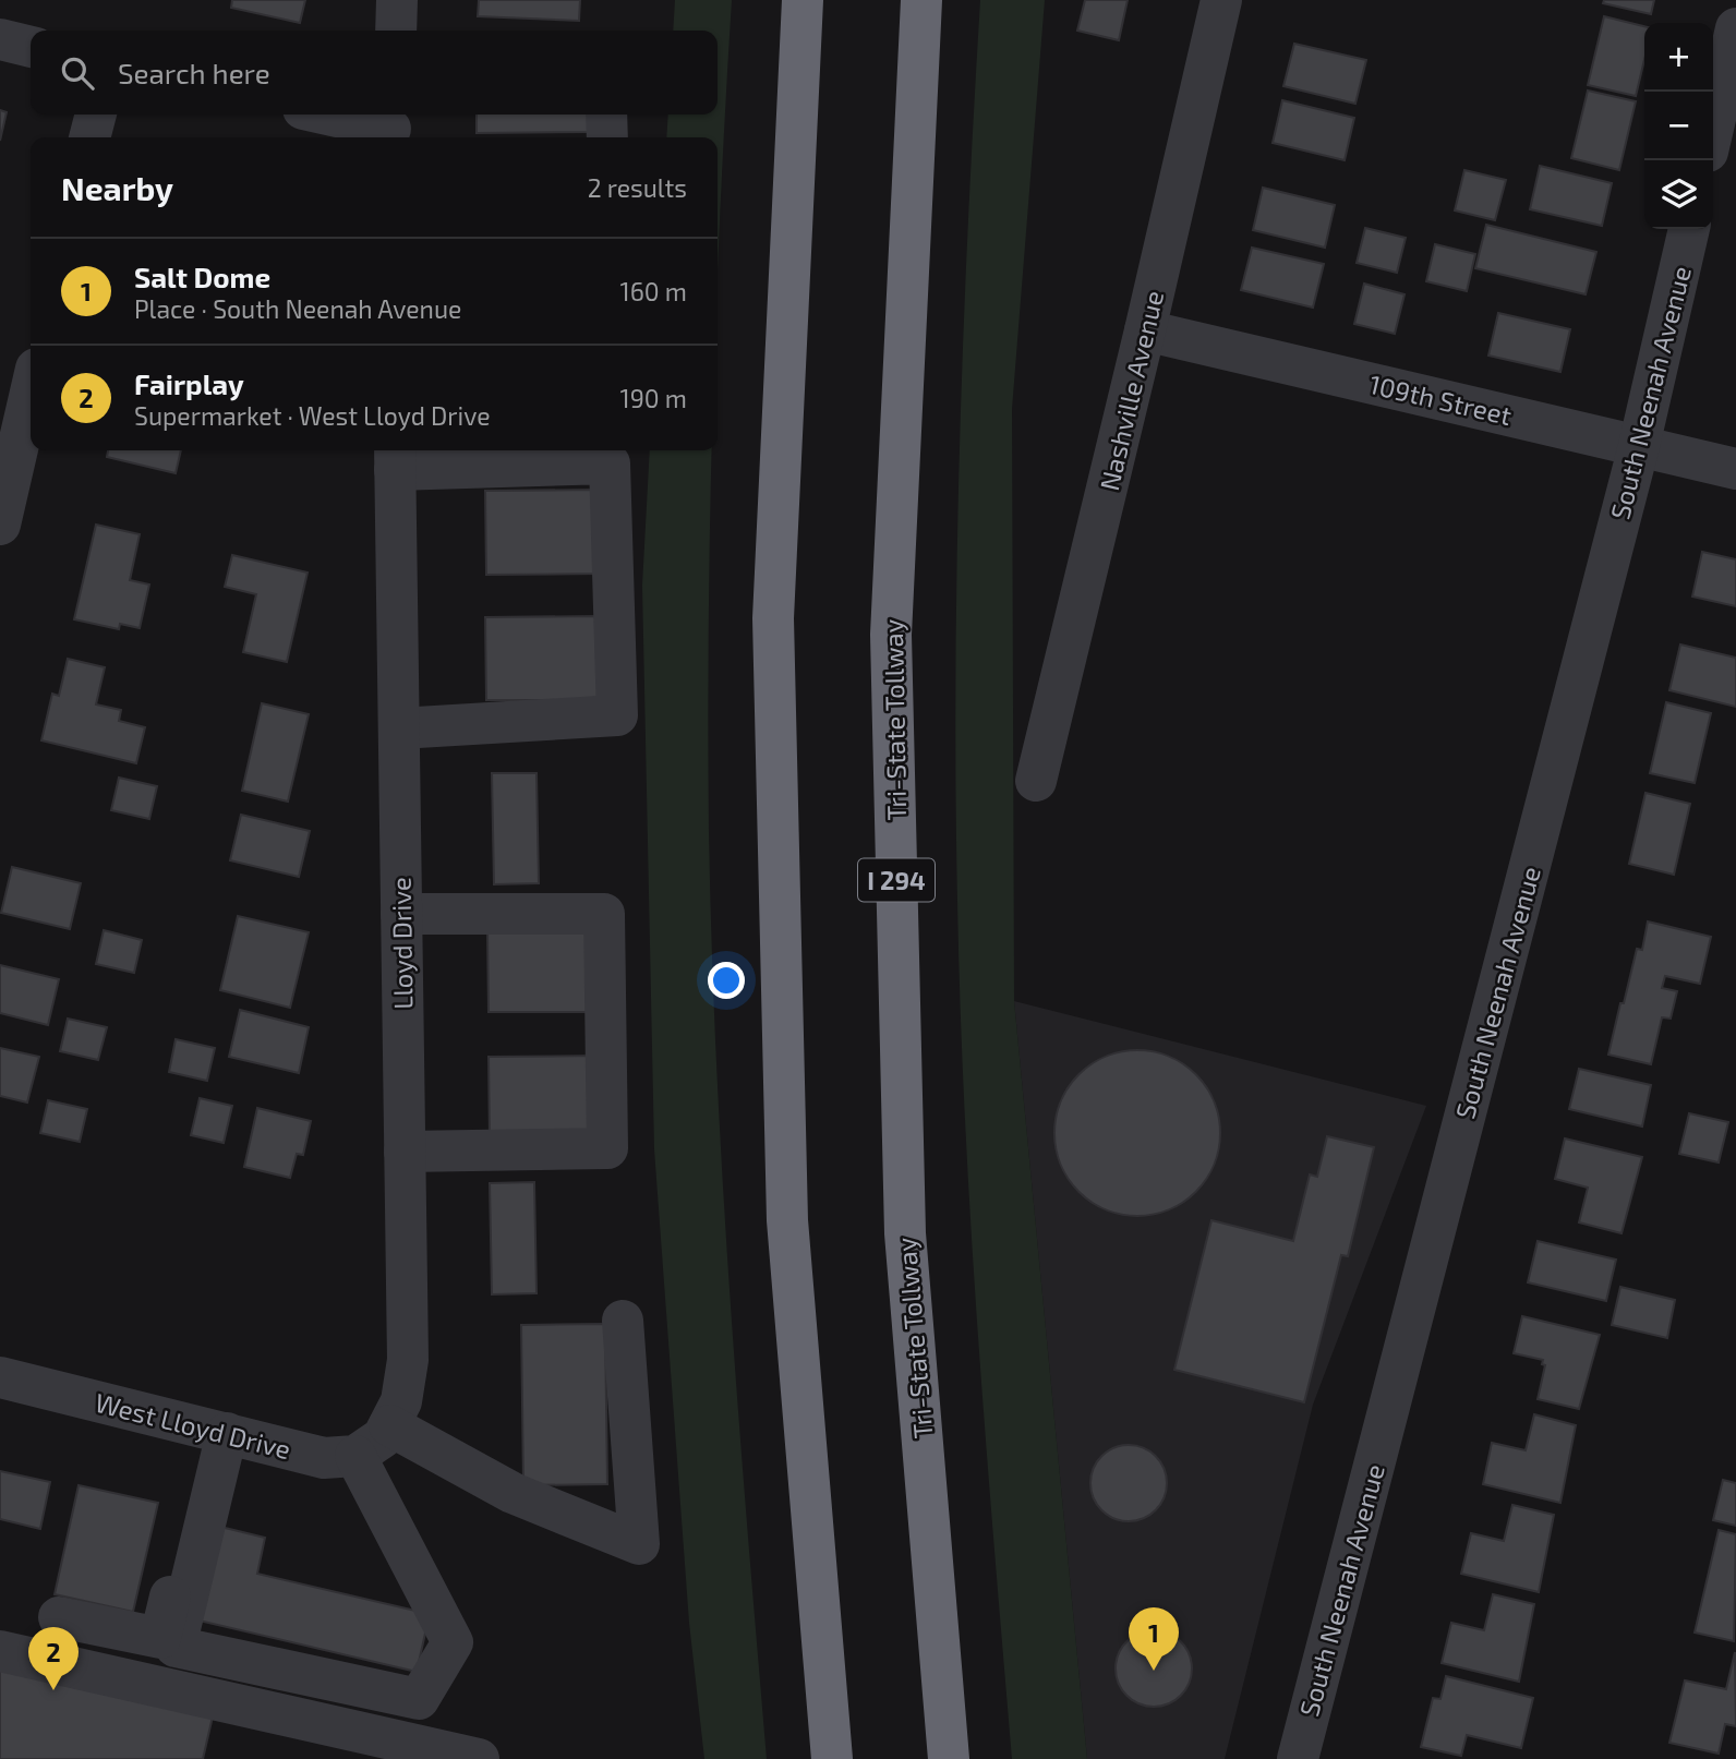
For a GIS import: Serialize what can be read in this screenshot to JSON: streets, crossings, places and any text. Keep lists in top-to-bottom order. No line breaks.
{"streets":{"highway":["Tri-State Tollway","I 294"],"street":["Nashville Avenue","South Neenah Avenue","109th Street","Lloyd Drive","West Lloyd Drive"]},"crossings":[["Nashville Avenue","109th Street"],["South Neenah Avenue","109th Street"],["Lloyd Drive","West Lloyd Drive"]],"page":{"map_buttons":["+","−"],"search":"Search here","heading":["Nearby","2 results"],"list":[{"mark":"1","name":"Salt Dome","note":"Place · South Neenah Avenue","value":"160 m"},{"mark":"2","name":"Fairplay","note":"Supermarket · West Lloyd Drive","value":"190 m"}],"pins":["1","2"]}}
